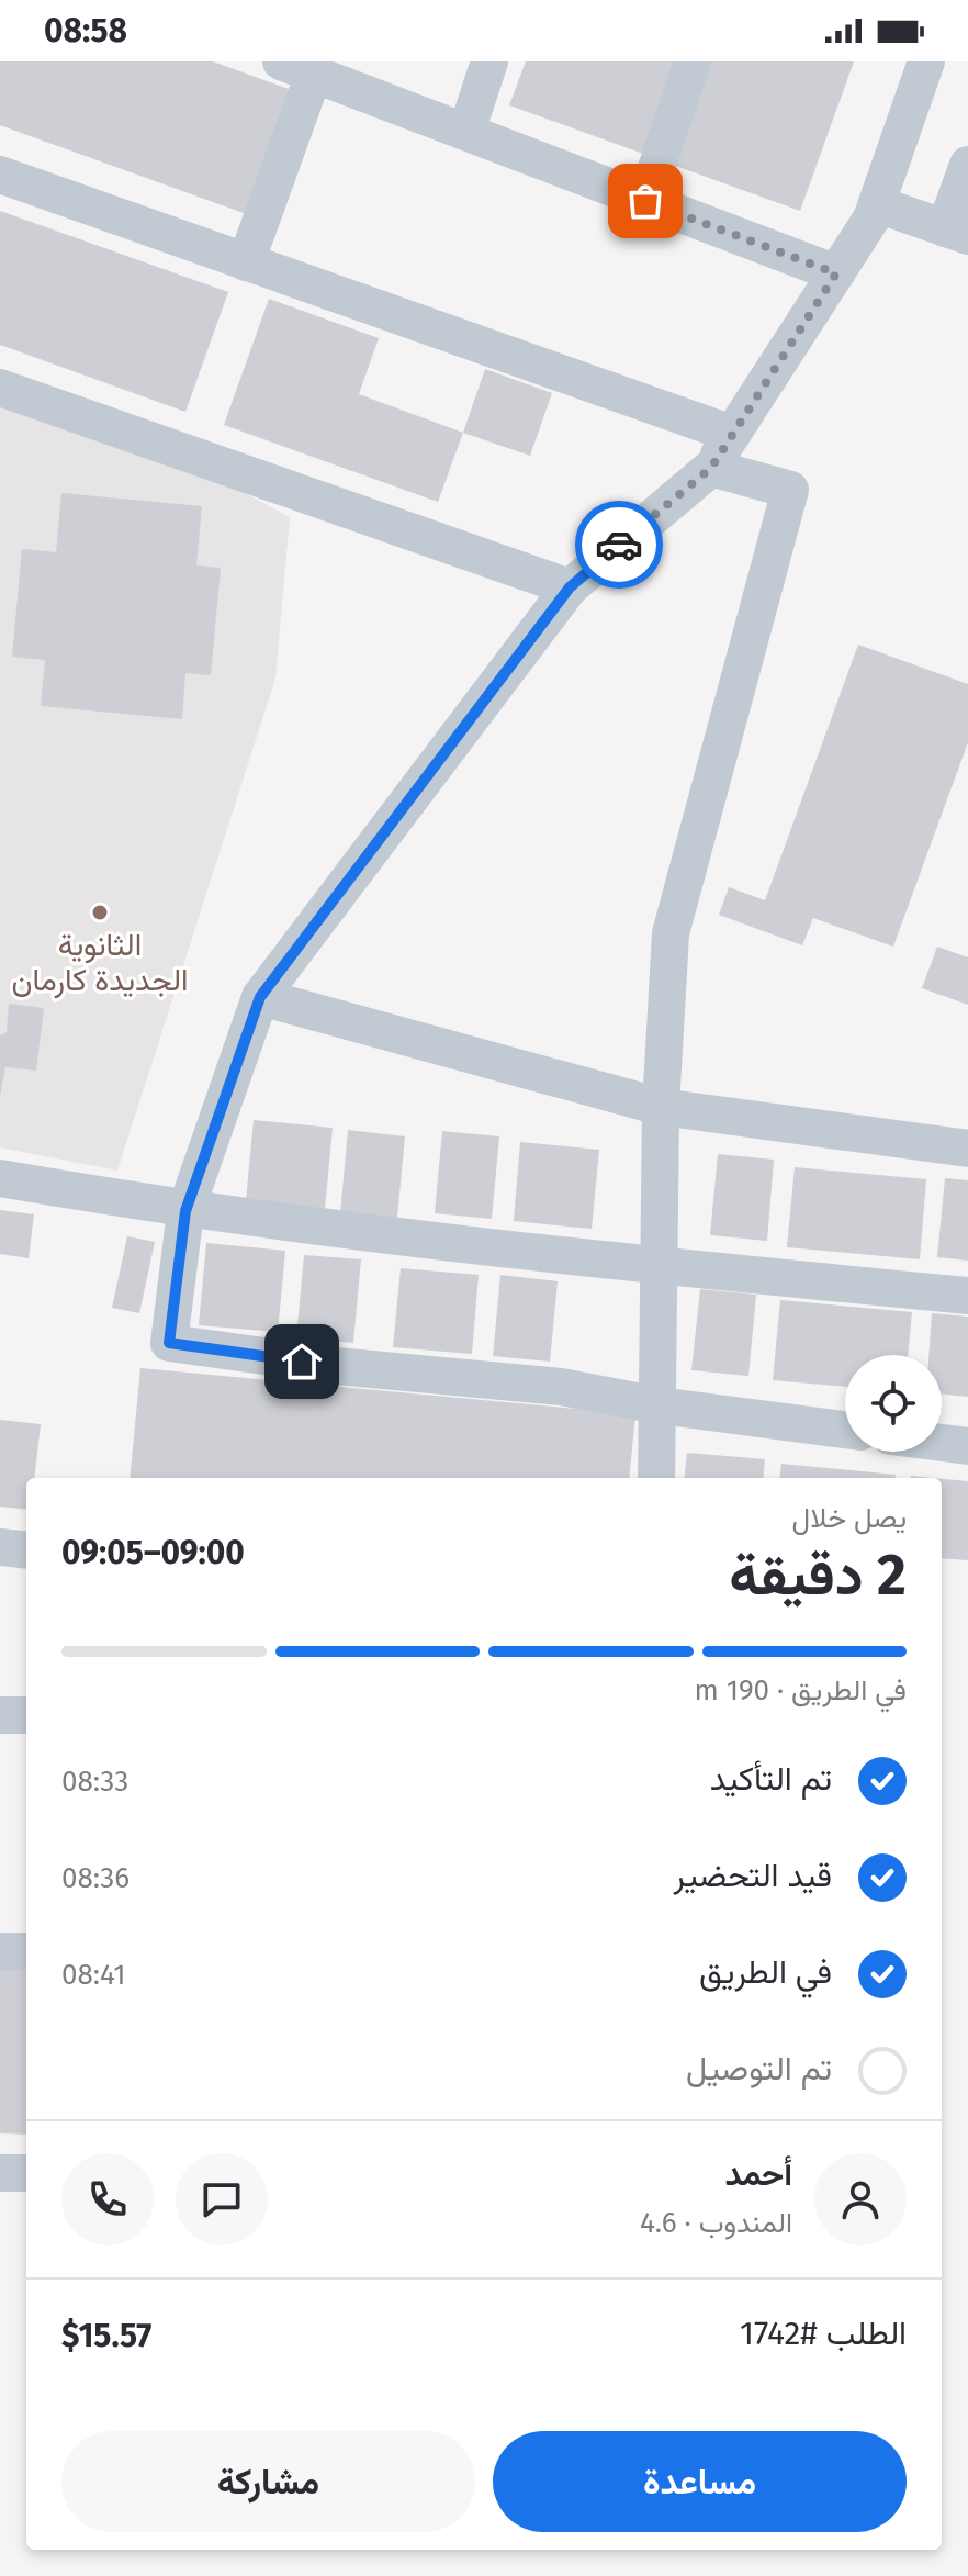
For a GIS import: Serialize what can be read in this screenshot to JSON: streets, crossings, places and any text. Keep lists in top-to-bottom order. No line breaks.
{"places":["الثانوية الجديدة كارمان"],"page":{"status":"08:58","heading":["2 دقيقة","يصل خلال","09:00–09:05"],"panel":["أحمد","المندوب · 4.6","الطلب #1742","$15.57"],"bar":"في الطريق · 190 m","list":[["تم التأكيد","08:33"],["قيد التحضير","08:36"],["في الطريق","08:41"],"تم التوصيل"],"buttons":["مساعدة","مشاركة"]}}
